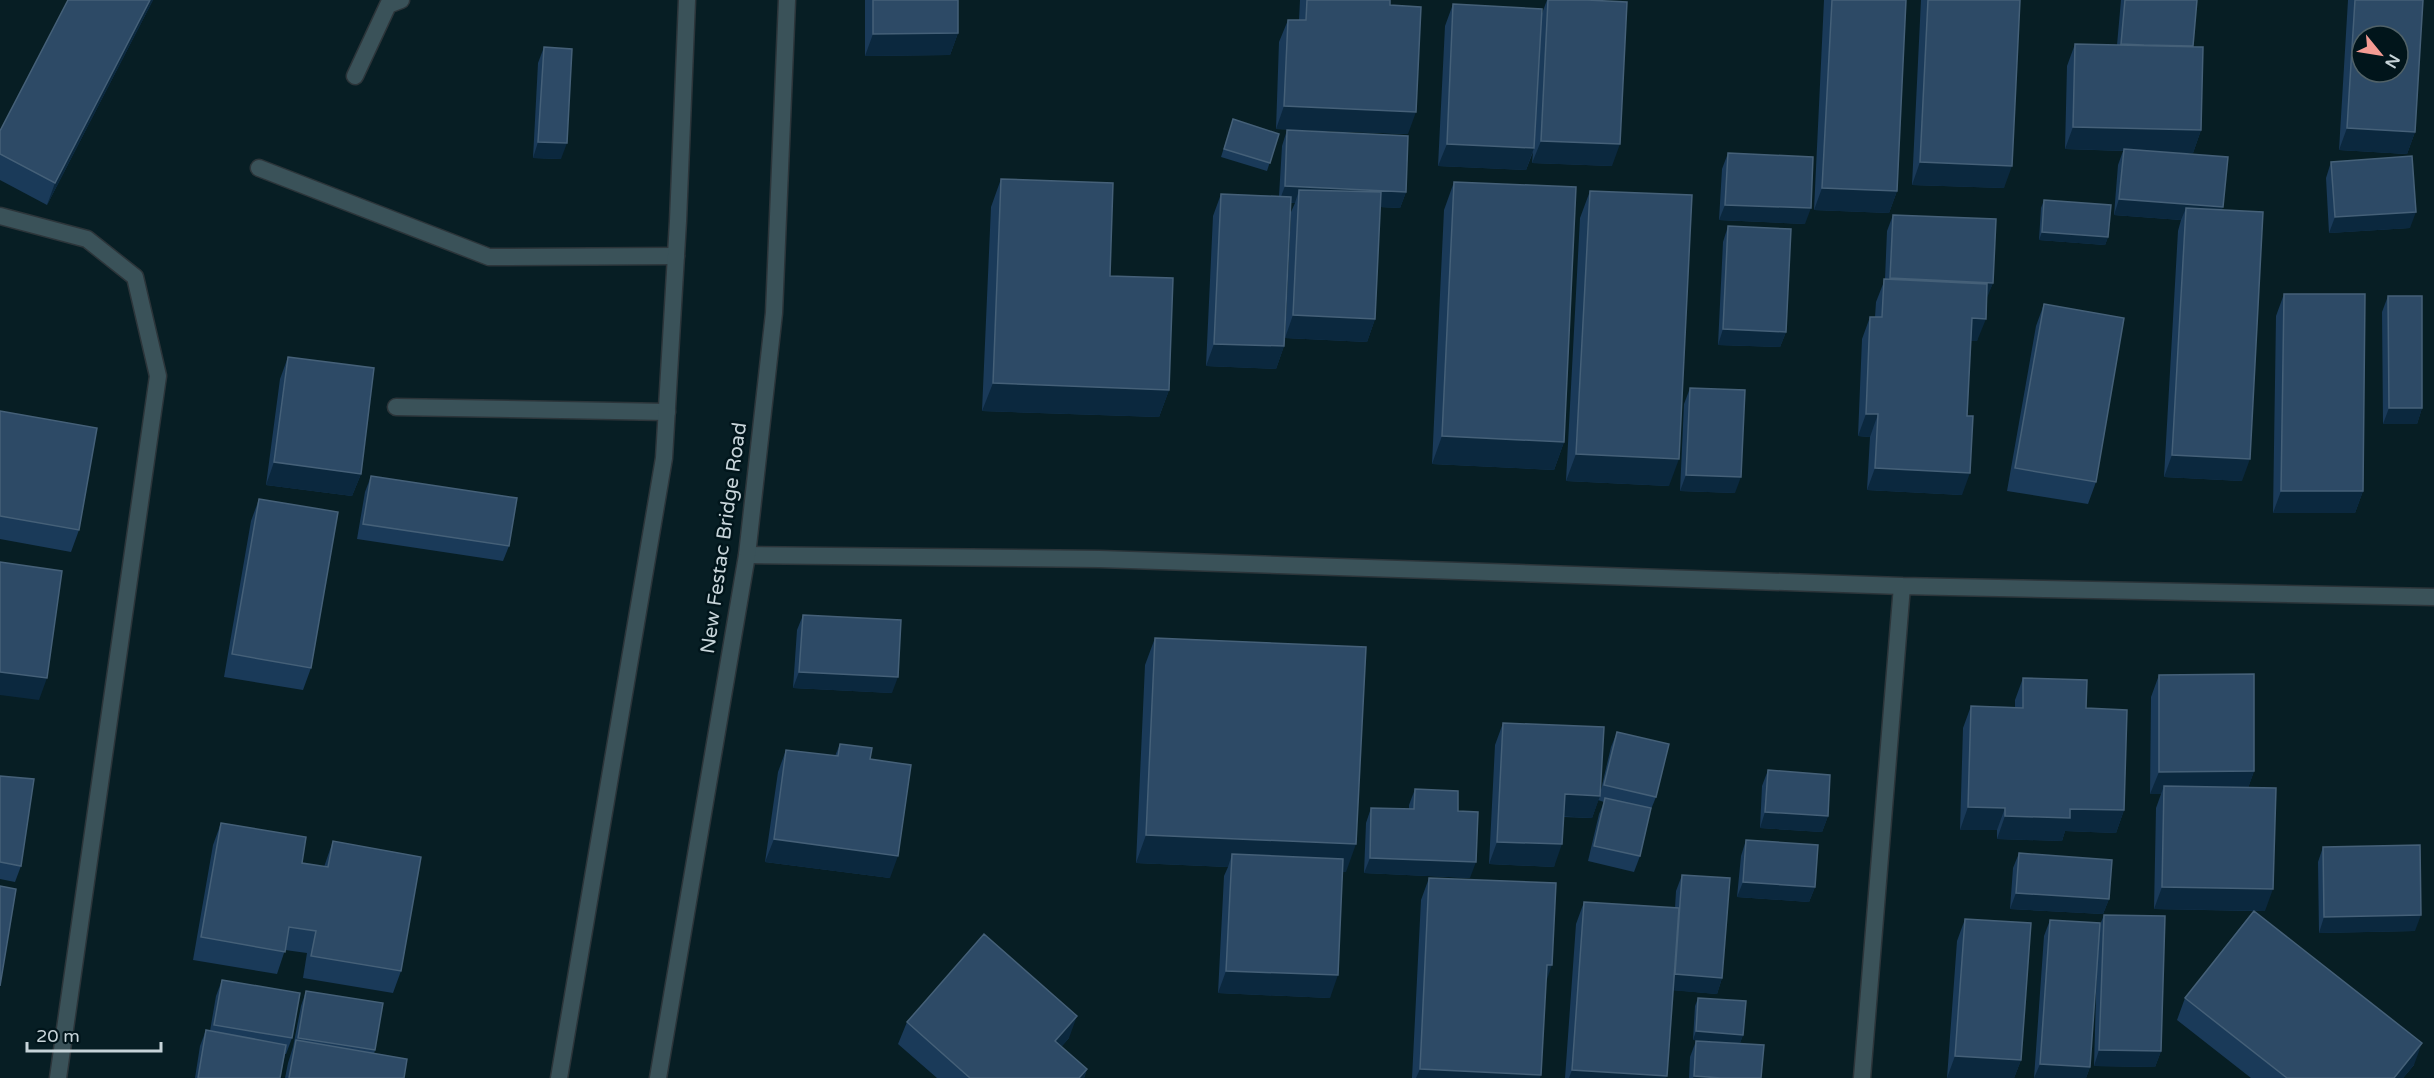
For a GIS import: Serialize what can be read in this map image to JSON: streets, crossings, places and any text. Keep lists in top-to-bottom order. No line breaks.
{"streets":{"street":["New Festac Bridge Road"]},"scale_bar":"20 m","north":"bottom right"}
